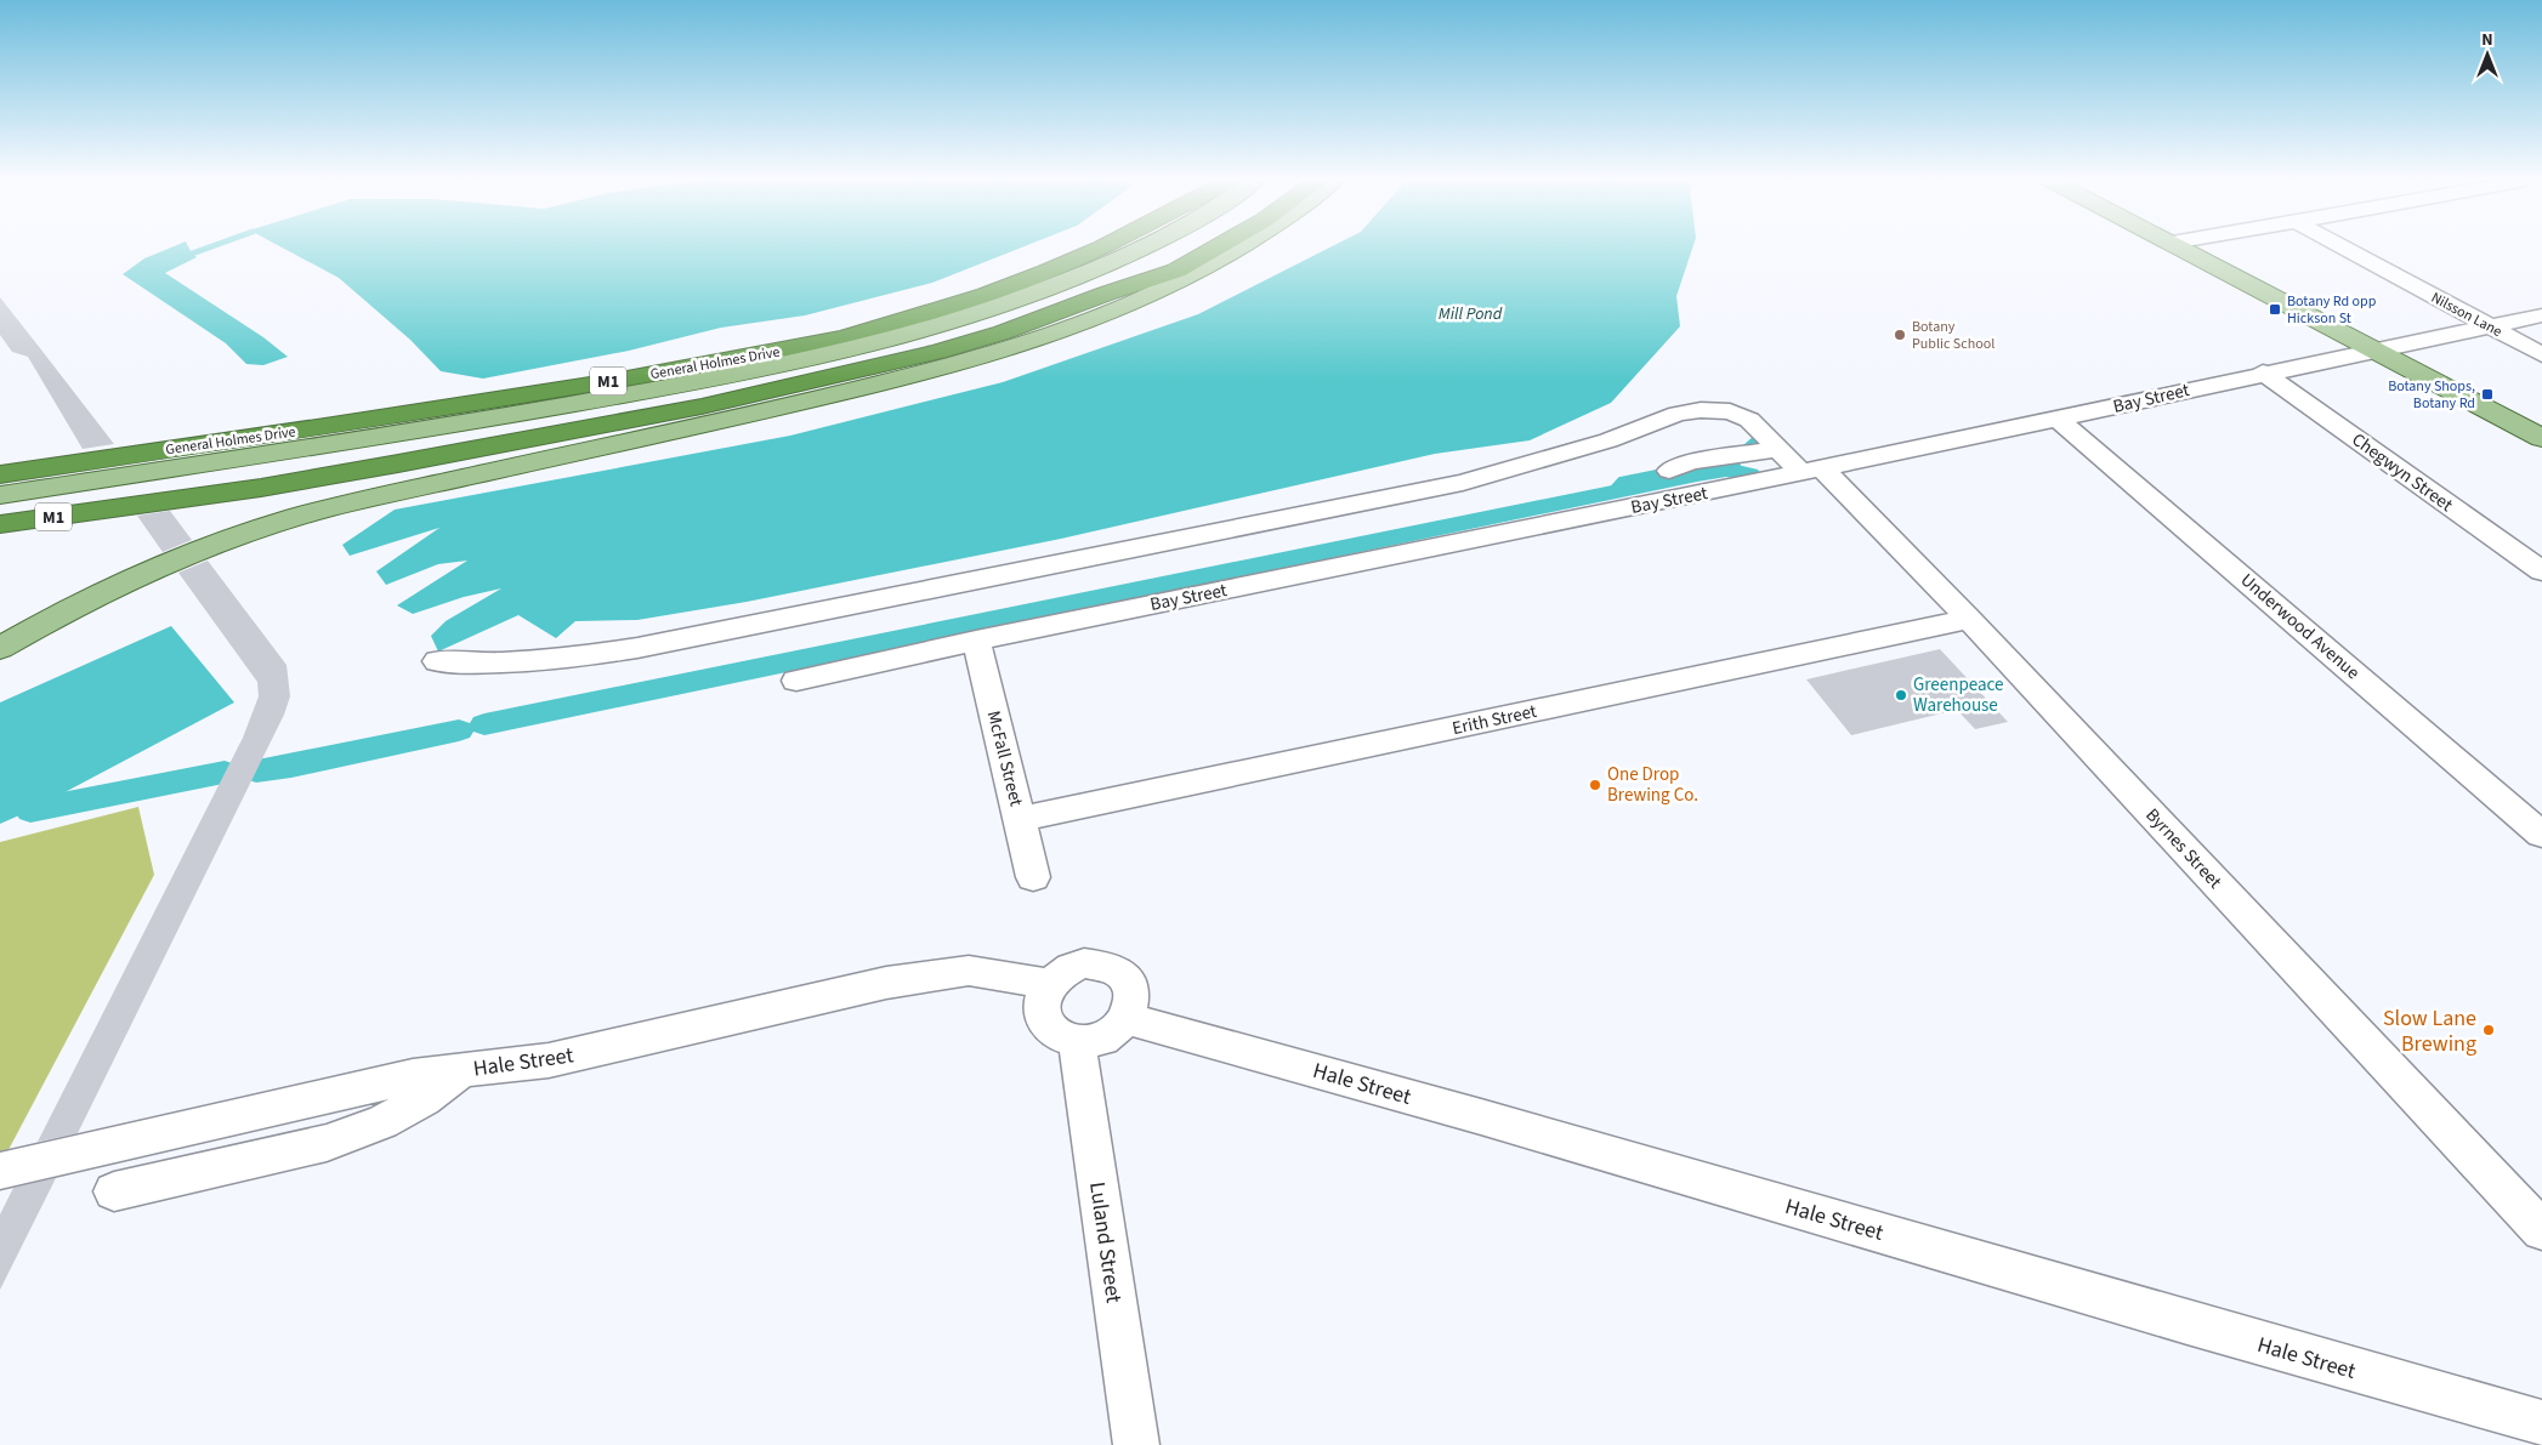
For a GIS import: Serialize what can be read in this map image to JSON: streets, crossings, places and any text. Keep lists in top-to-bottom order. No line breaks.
{"streets":{"highway":["General Holmes Drive","M1"],"street":["Nilsson Lane","Bay Street","Chegwyn Street","Underwood Avenue","Erith Street","McFall Street","Byrnes Street","Hale Street","Luland Street"]},"crossings":[["Nilsson Lane","Bay Street"],["Bay Street","Chegwyn Street"],["Bay Street","Underwood Avenue"],["Bay Street","McFall Street"],["Bay Street","Byrnes Street"],["Erith Street","McFall Street"],["Erith Street","Byrnes Street"],["Hale Street","Luland Street"]],"water":["Mill Pond"],"places":{"transit":["Botany Rd opp Hickson St","Botany Shops, Botany Rd"],"other":["Botany Public School","Greenpeace Warehouse","One Drop Brewing Co.","Slow Lane Brewing"]},"north":"top"}
